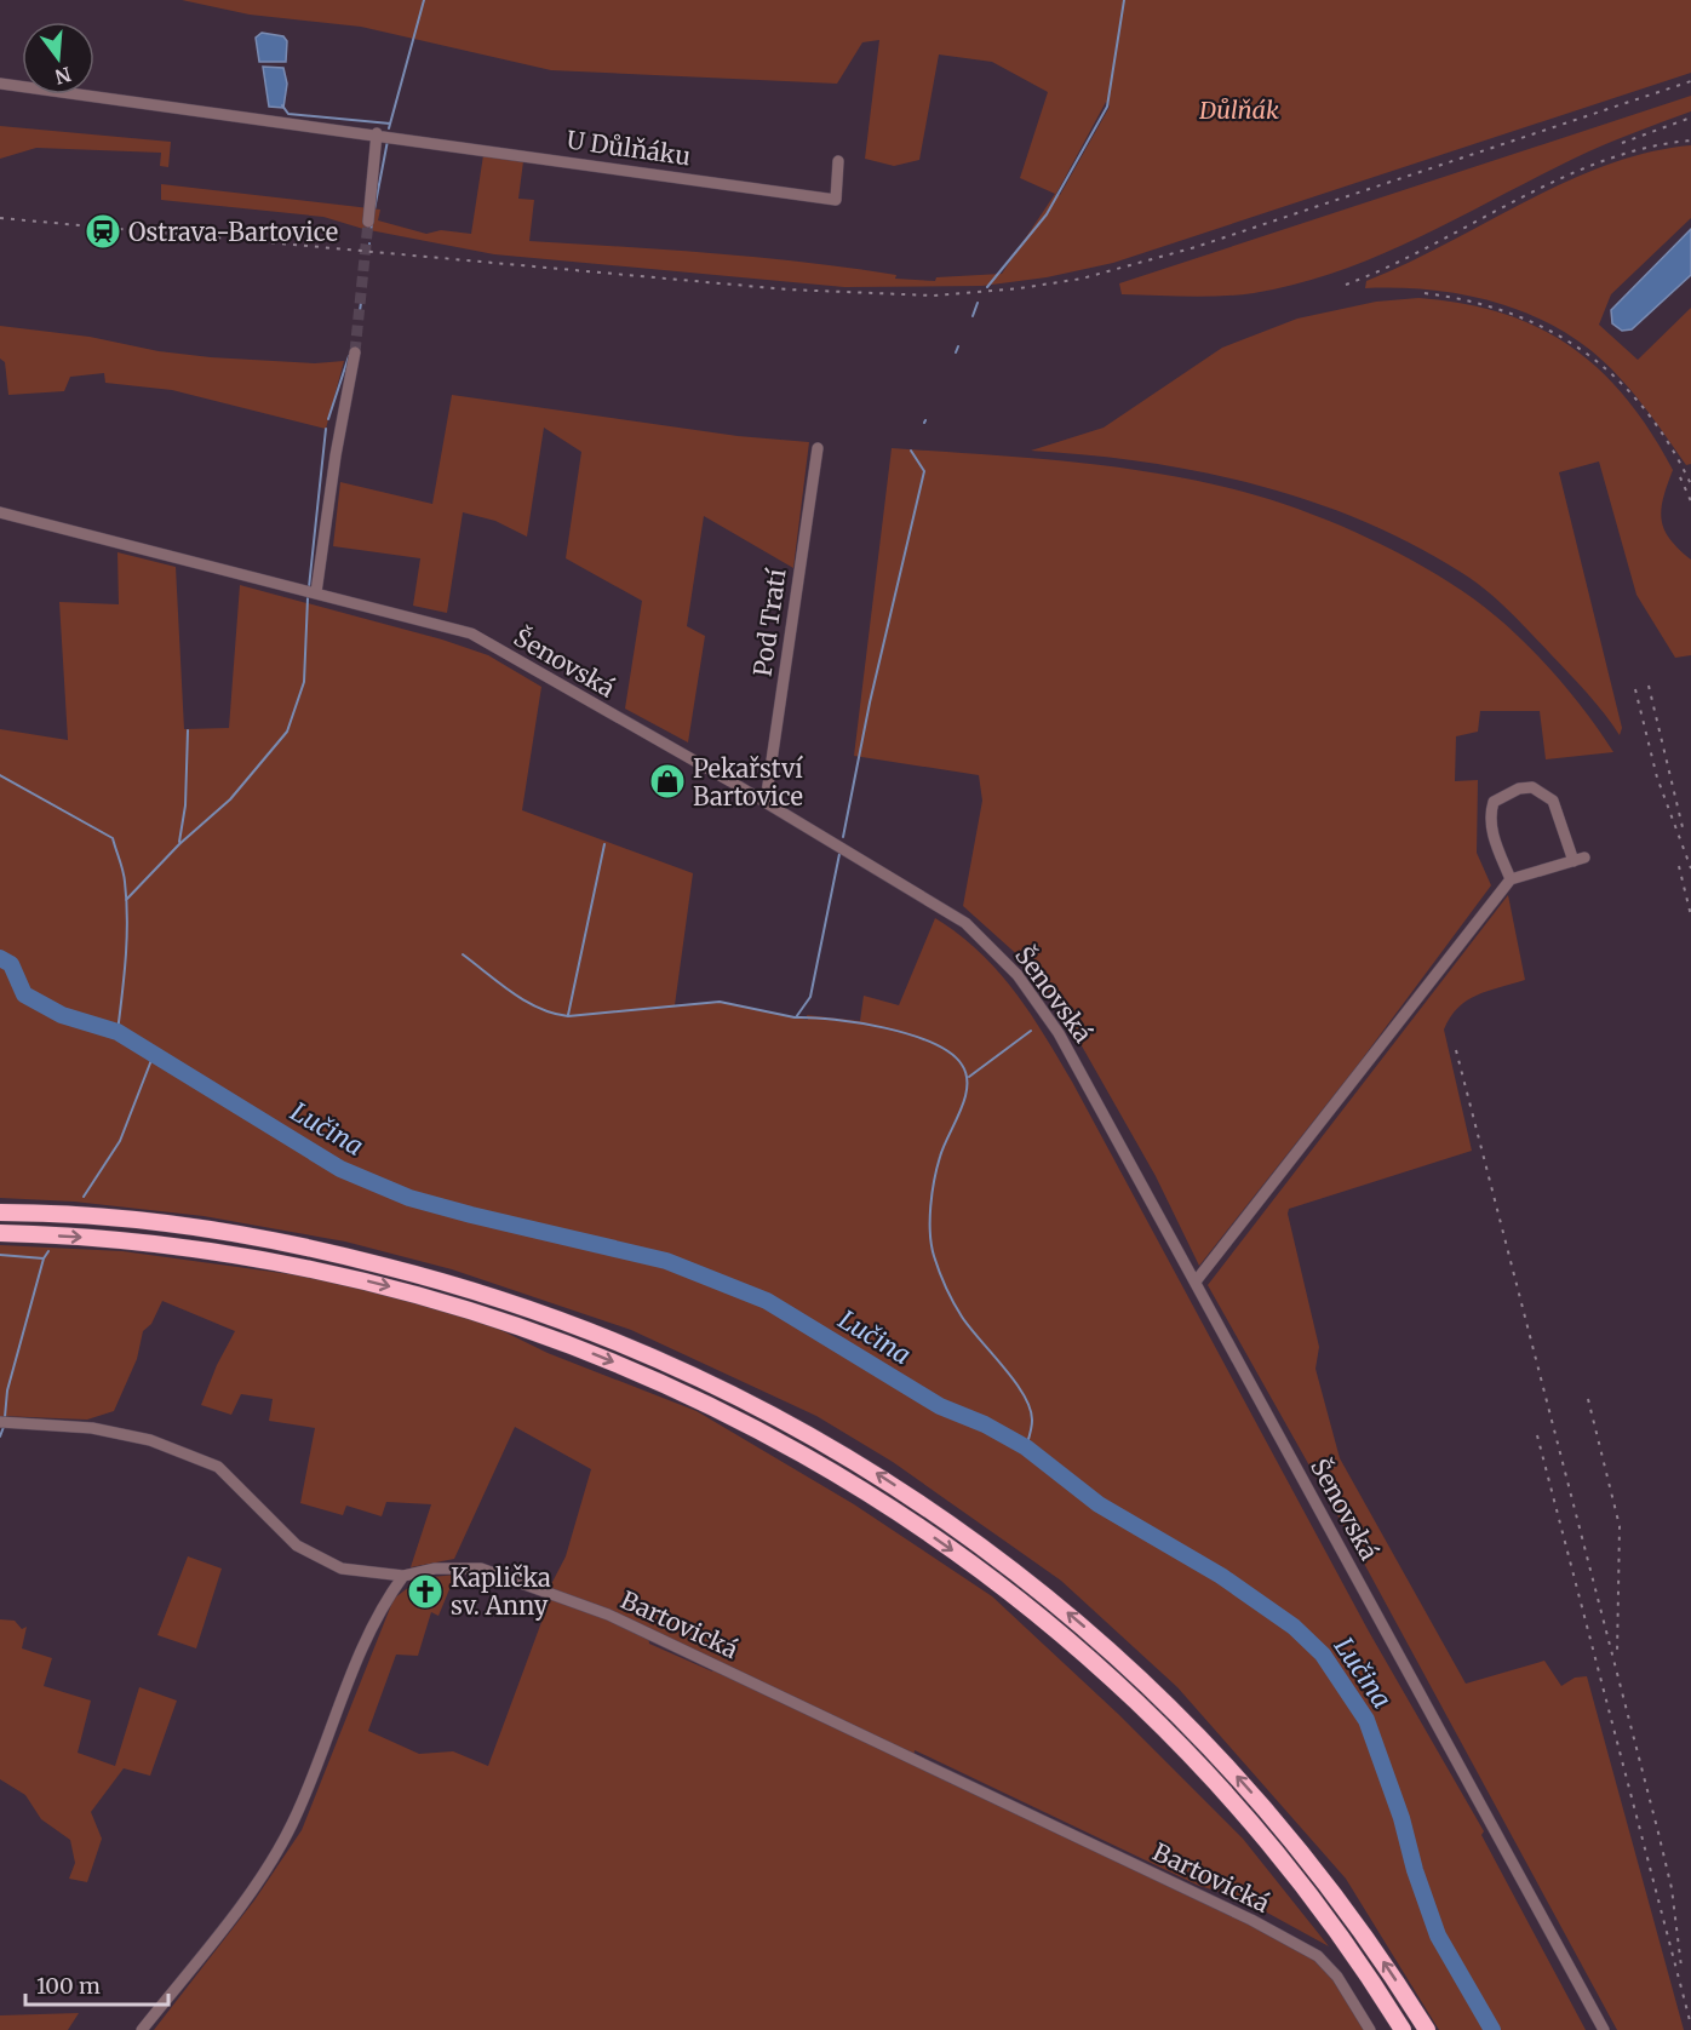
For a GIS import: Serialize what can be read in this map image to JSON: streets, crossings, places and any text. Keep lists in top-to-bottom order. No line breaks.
{"streets":{"street":["U Důlňáku","Pod Tratí","Šenovská","Bartovická"]},"crossings":[["Pod Tratí","Šenovská"]],"water":["Lučina"],"parks":["Důlňák"],"places":{"station":["Ostrava-Bartovice"],"shop":["Pekařství Bartovice"],"church":["Kaplička sv. Anny"]},"scale_bar":"100 m","north":"bottom"}
